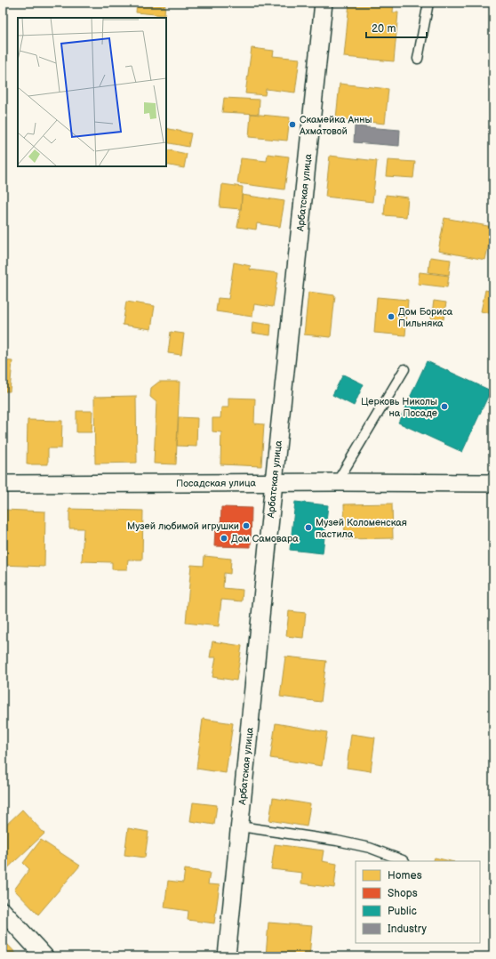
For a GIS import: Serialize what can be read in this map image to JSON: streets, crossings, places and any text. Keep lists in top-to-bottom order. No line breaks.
{"streets":{"street":["Арбатская улица","Посадская улица"]},"crossings":[["Арбатская улица","Посадская улица"]],"places":["Скамейка Анны Ахматовой","Дом Бориса Пильняка","Церковь Николы на Посаде","Музей любимой игрушки","Музей Коломенская пастила","Дом Самовара"],"legend":["Homes","Shops","Public","Industry"],"scale_bar":"20 m"}
